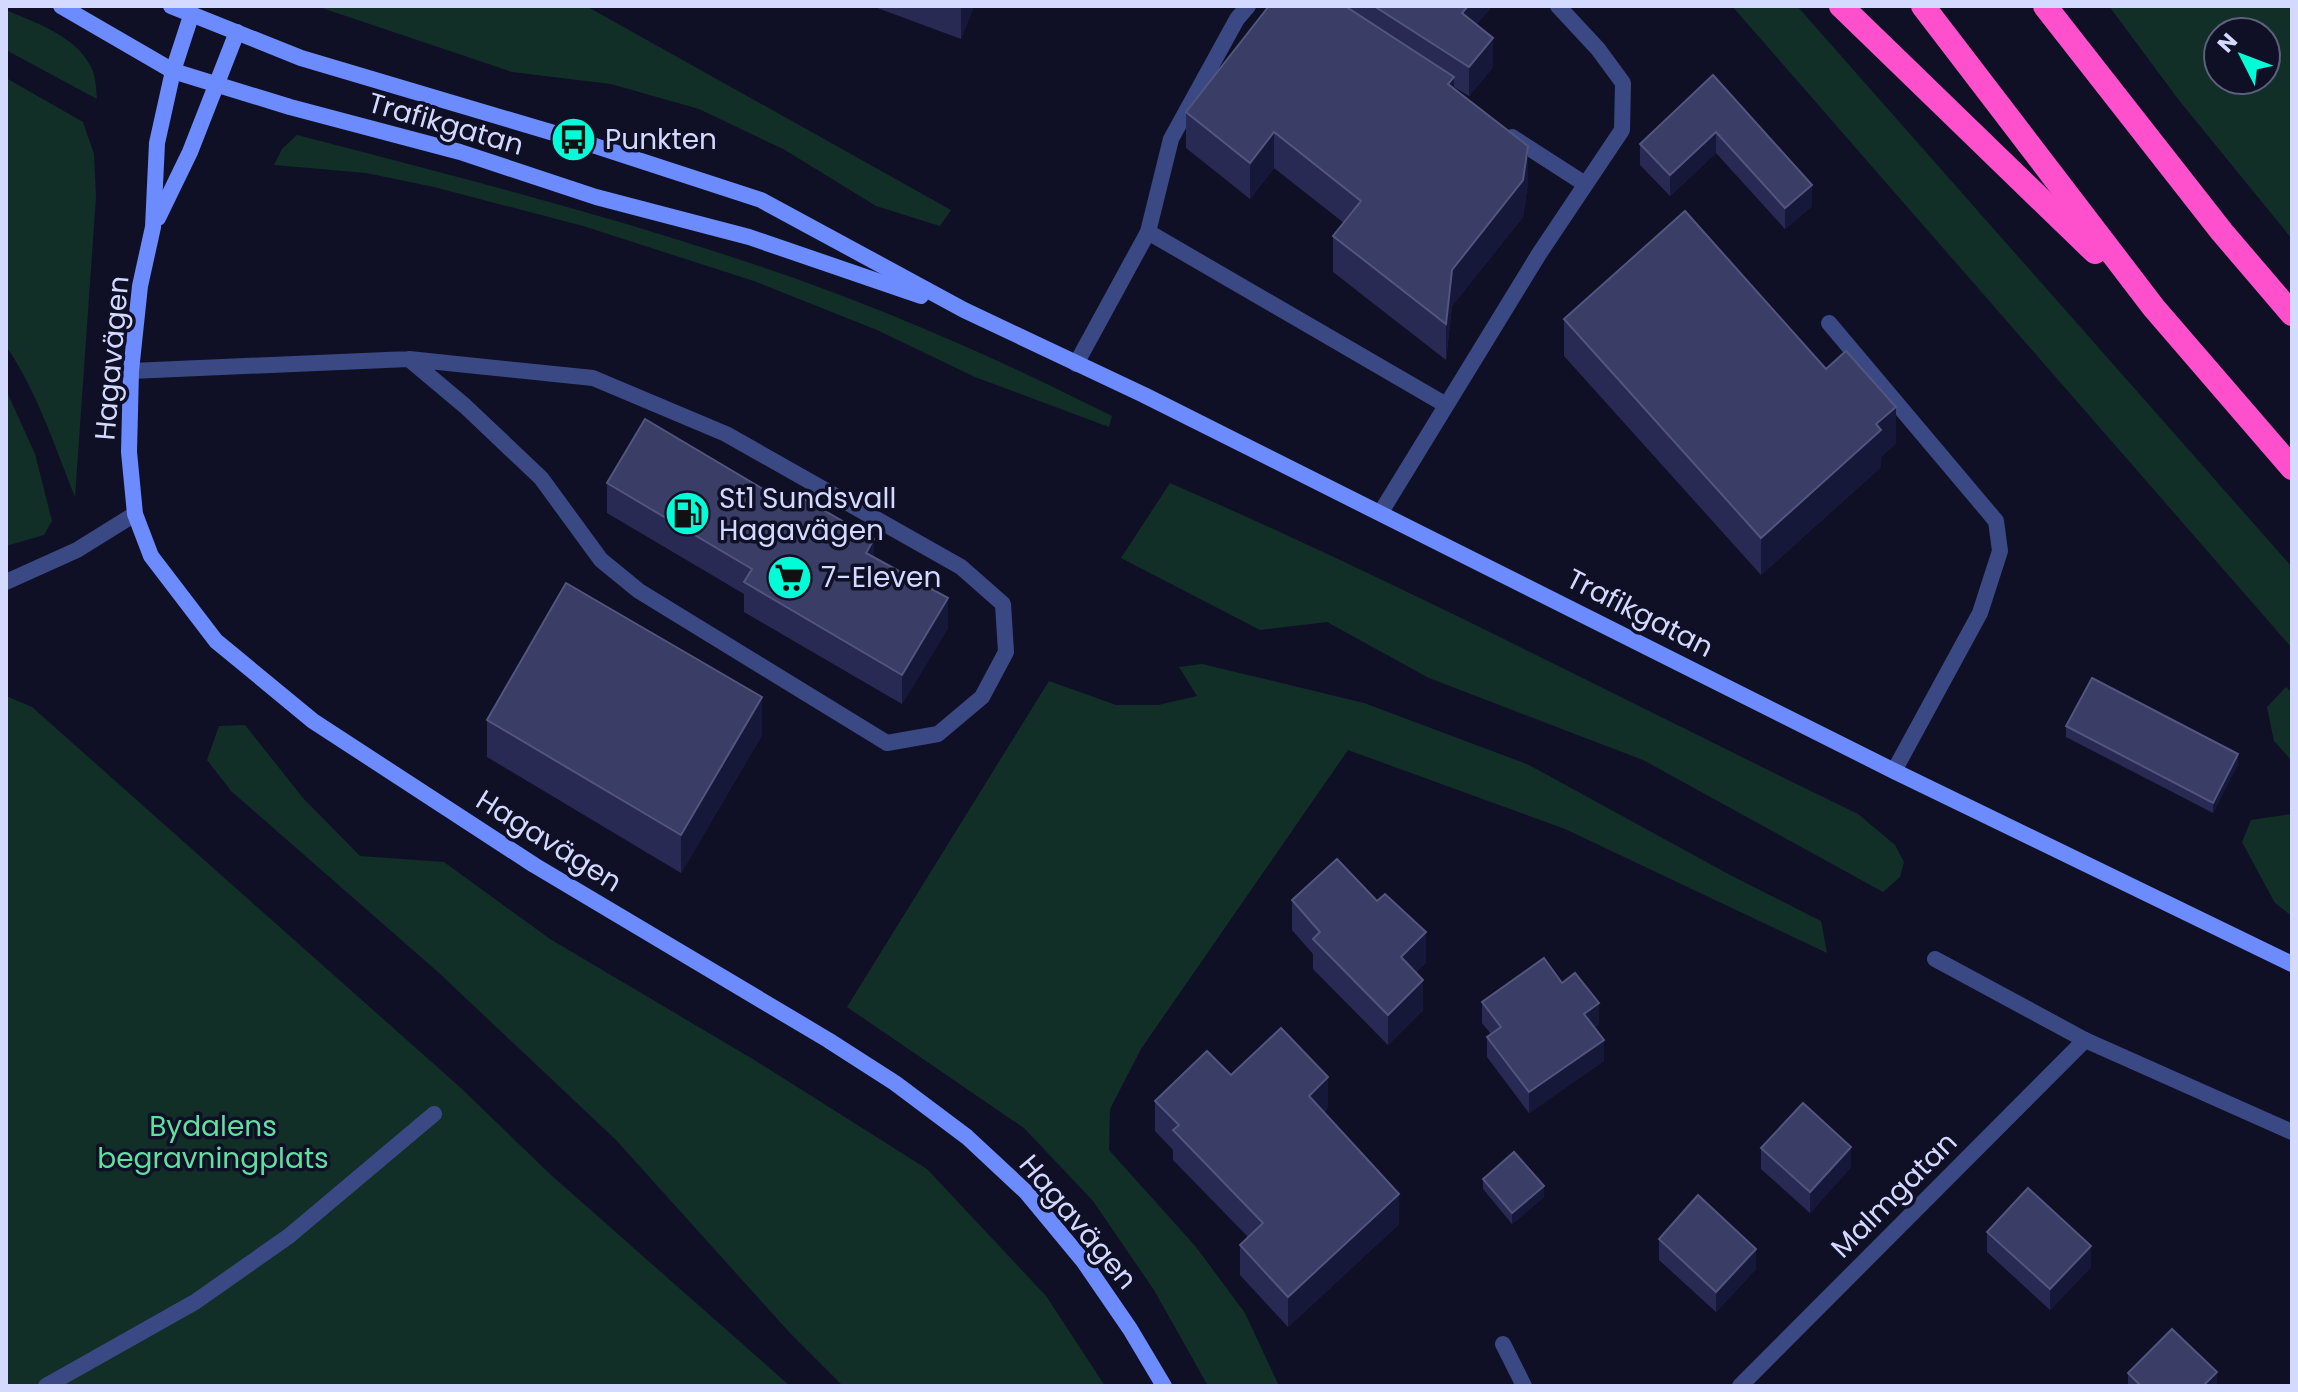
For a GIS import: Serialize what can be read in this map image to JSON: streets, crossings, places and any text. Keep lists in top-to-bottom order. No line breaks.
{"streets":{"main road":["Trafikgatan","Hagavägen"],"street":["Malmgatan"]},"crossings":[["Trafikgatan","Hagavägen"]],"parks":["Bydalens begravningplats"],"places":{"bus stop":["Punkten"],"fuel station":["St1 Sundsvall Hagavägen"],"supermarket":["7-Eleven"]},"north":"top left"}
